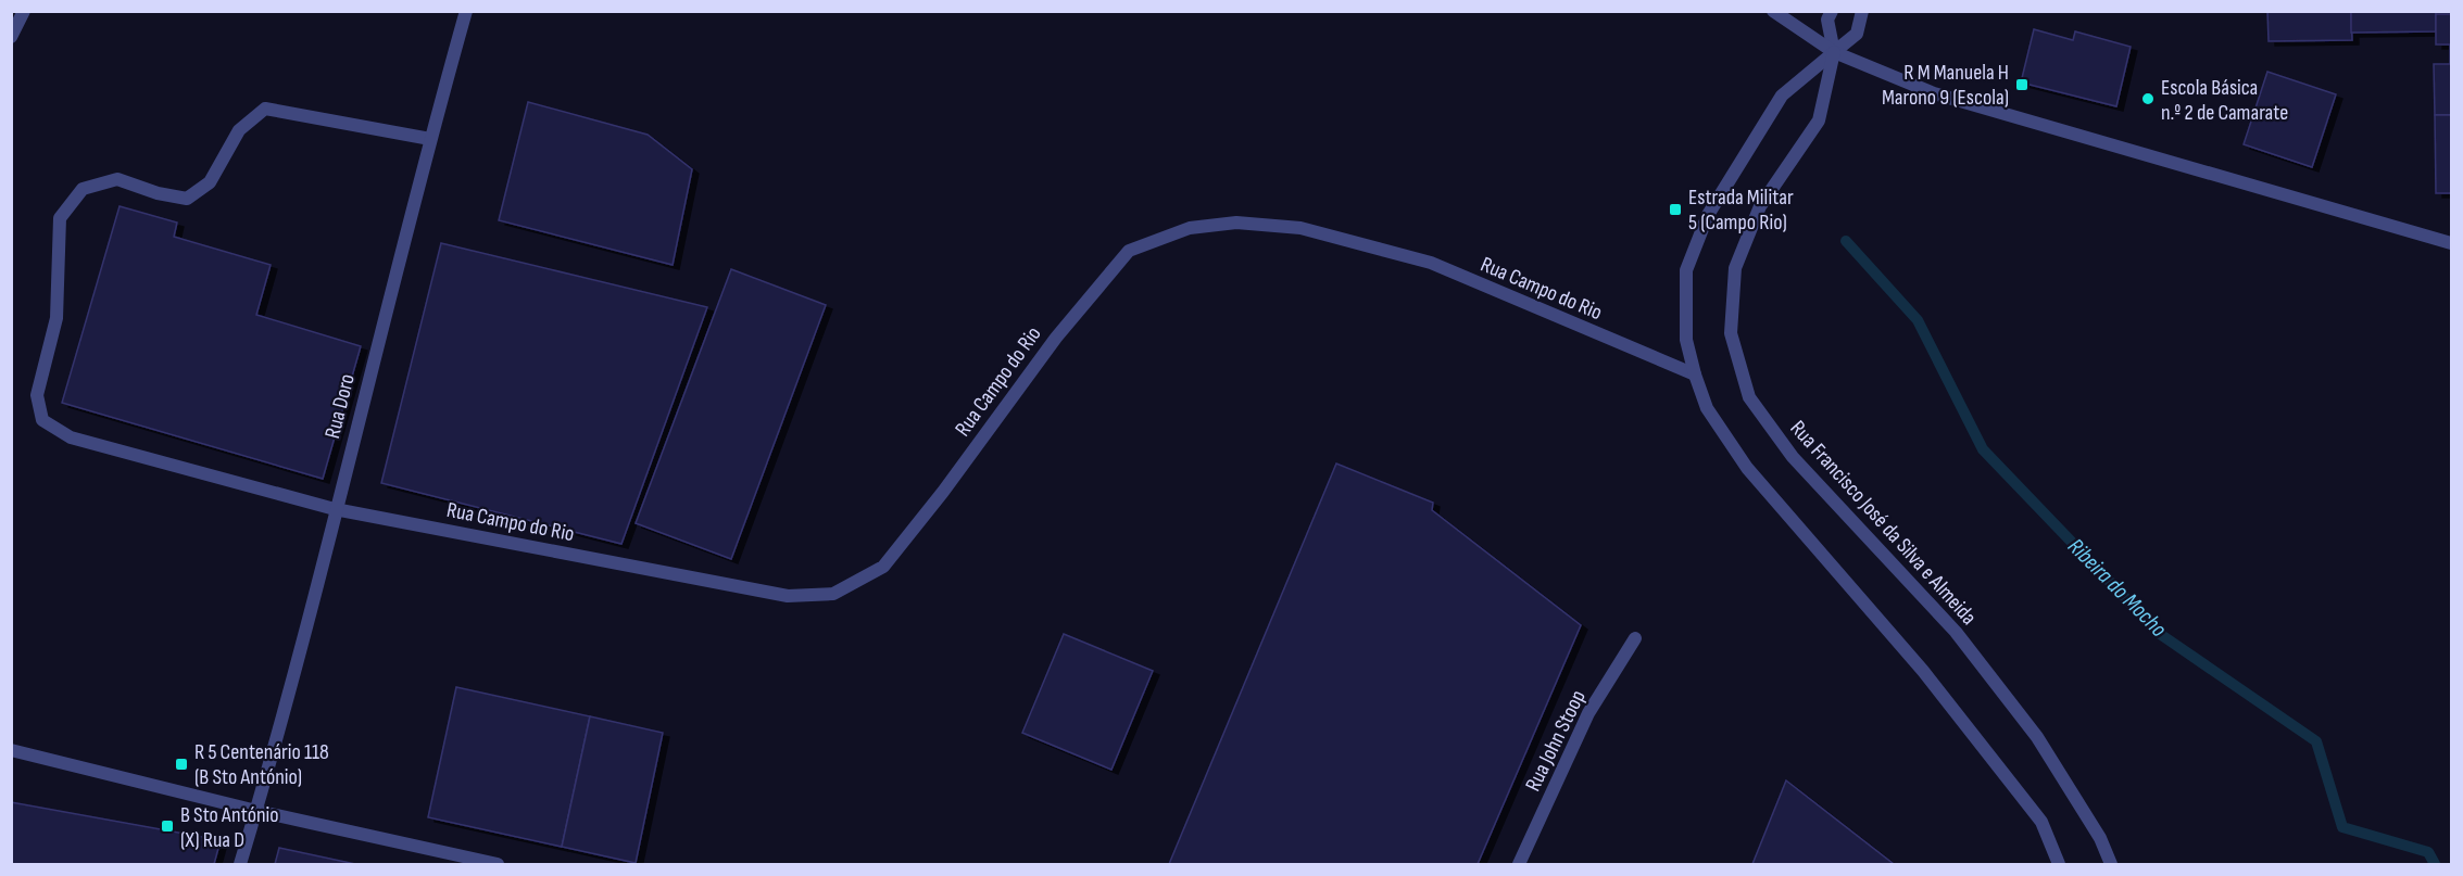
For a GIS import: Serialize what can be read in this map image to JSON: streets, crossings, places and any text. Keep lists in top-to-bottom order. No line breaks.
{"streets":{"street":["Rua Campo do Rio","Rua Doro","Rua Francisco José da Silva e Almeida","Rua John Stoop"]},"crossings":[["Rua Campo do Rio","Rua Doro"]],"water":["Ribeira do Mocho"],"places":{"transit":["R M Manuela H Marono 9 (Escola)","Estrada Militar 5 (Campo Rio)","R 5 Centenário 118 (B Sto António)","B Sto António (X) Rua D"],"other":["Escola Básica n.º 2 de Camarate"]}}
